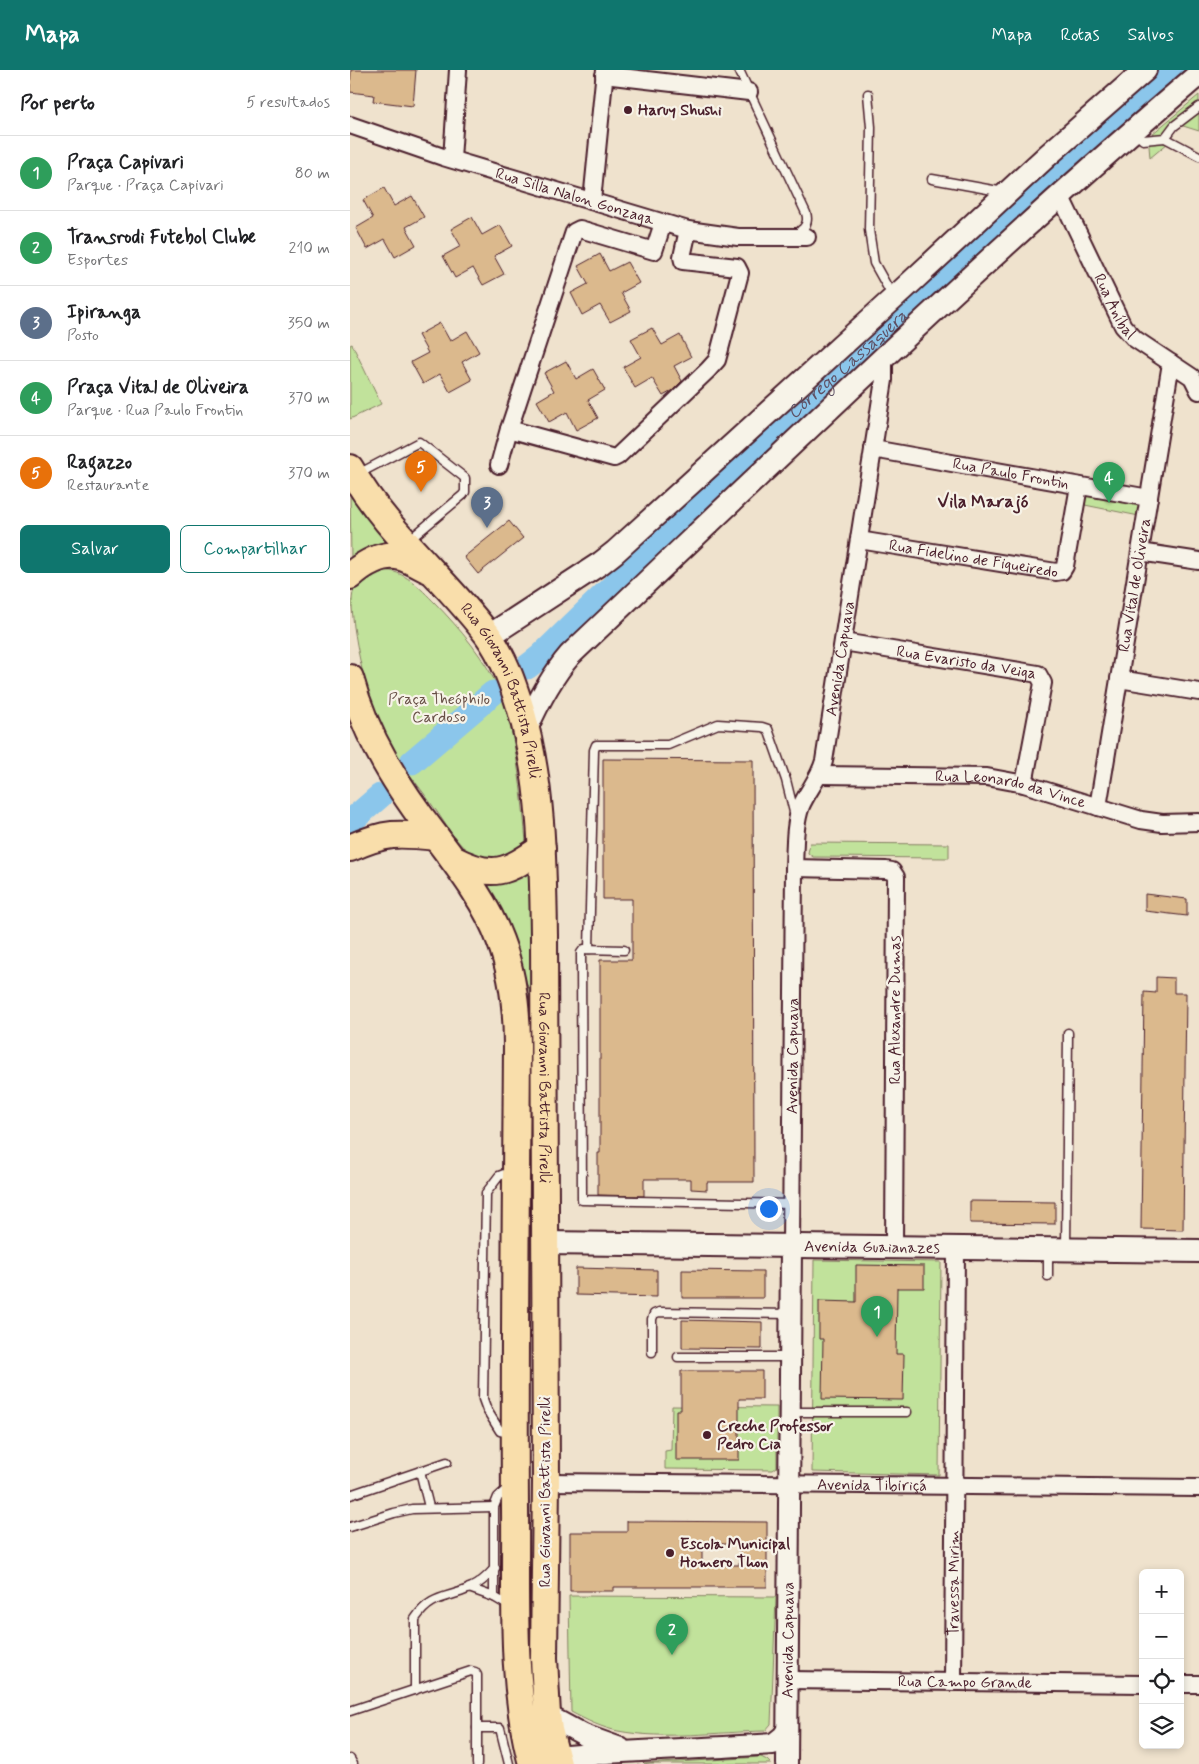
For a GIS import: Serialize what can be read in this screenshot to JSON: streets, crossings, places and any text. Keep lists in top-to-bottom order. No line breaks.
{"streets":{"highway":["Rua Giovanni Battista Pirelli"],"main road":["Avenida Guaianazes"],"street":["Rua Silla Nalon Gonzaga","Rua Aníbal","Rua Paulo Frontin","Rua Fidelino de Figueiredo","Rua Vital de Oliveira","Avenida Capuava","Rua Evaristo da Veiga","Rua Leonardo da Vince","Rua Alexandre Dumas","Avenida Tibiriçá","Travessa Mirim","Rua Campo Grande"]},"crossings":[["Rua Aníbal","Rua Vital de Oliveira"],["Rua Paulo Frontin","Rua Fidelino de Figueiredo"],["Rua Paulo Frontin","Rua Vital de Oliveira"],["Rua Paulo Frontin","Avenida Capuava"],["Rua Fidelino de Figueiredo","Avenida Capuava"],["Rua Vital de Oliveira","Rua Leonardo da Vince"],["Avenida Capuava","Rua Evaristo da Veiga"],["Avenida Capuava","Rua Leonardo da Vince"],["Avenida Capuava","Rua Alexandre Dumas"],["Avenida Capuava","Avenida Guaianazes"],["Avenida Capuava","Avenida Tibiriçá"],["Avenida Capuava","Rua Campo Grande"],["Rua Evaristo da Veiga","Rua Leonardo da Vince"],["Rua Giovanni Battista Pirelli","Avenida Guaianazes"],["Rua Giovanni Battista Pirelli","Avenida Tibiriçá"],["Rua Alexandre Dumas","Avenida Guaianazes"],["Avenida Guaianazes","Travessa Mirim"],["Avenida Tibiriçá","Travessa Mirim"],["Travessa Mirim","Rua Campo Grande"]],"districts":["Vila Marajó"],"water":["Córrego Cassaquera"],"parks":["Praça Theóphilo Cardoso"],"places":["Haruy Shushi","Creche Professor Pedro Cia","Escola Municipal Homero Thon"],"page":{"header":"Mapa","nav":["Mapa","Rotas","Salvos"],"heading":["Por perto","5 resultados"],"list":[{"mark":"1","name":"Praça Capivari","note":"Parque · Praça Capivari","value":"80 m"},{"mark":"2","name":"Transrodi Futebol Clube","note":"Esportes","value":"210 m"},{"mark":"3","name":"Ipiranga","note":"Posto","value":"350 m"},{"mark":"4","name":"Praça Vital de Oliveira","note":"Parque · Rua Paulo Frontin","value":"370 m"},{"mark":"5","name":"Ragazzo","note":"Restaurante","value":"370 m"}],"pins":["5","4","3","1","2"],"buttons":["Salvar","Compartilhar"],"map_buttons":["+","−"]}}
